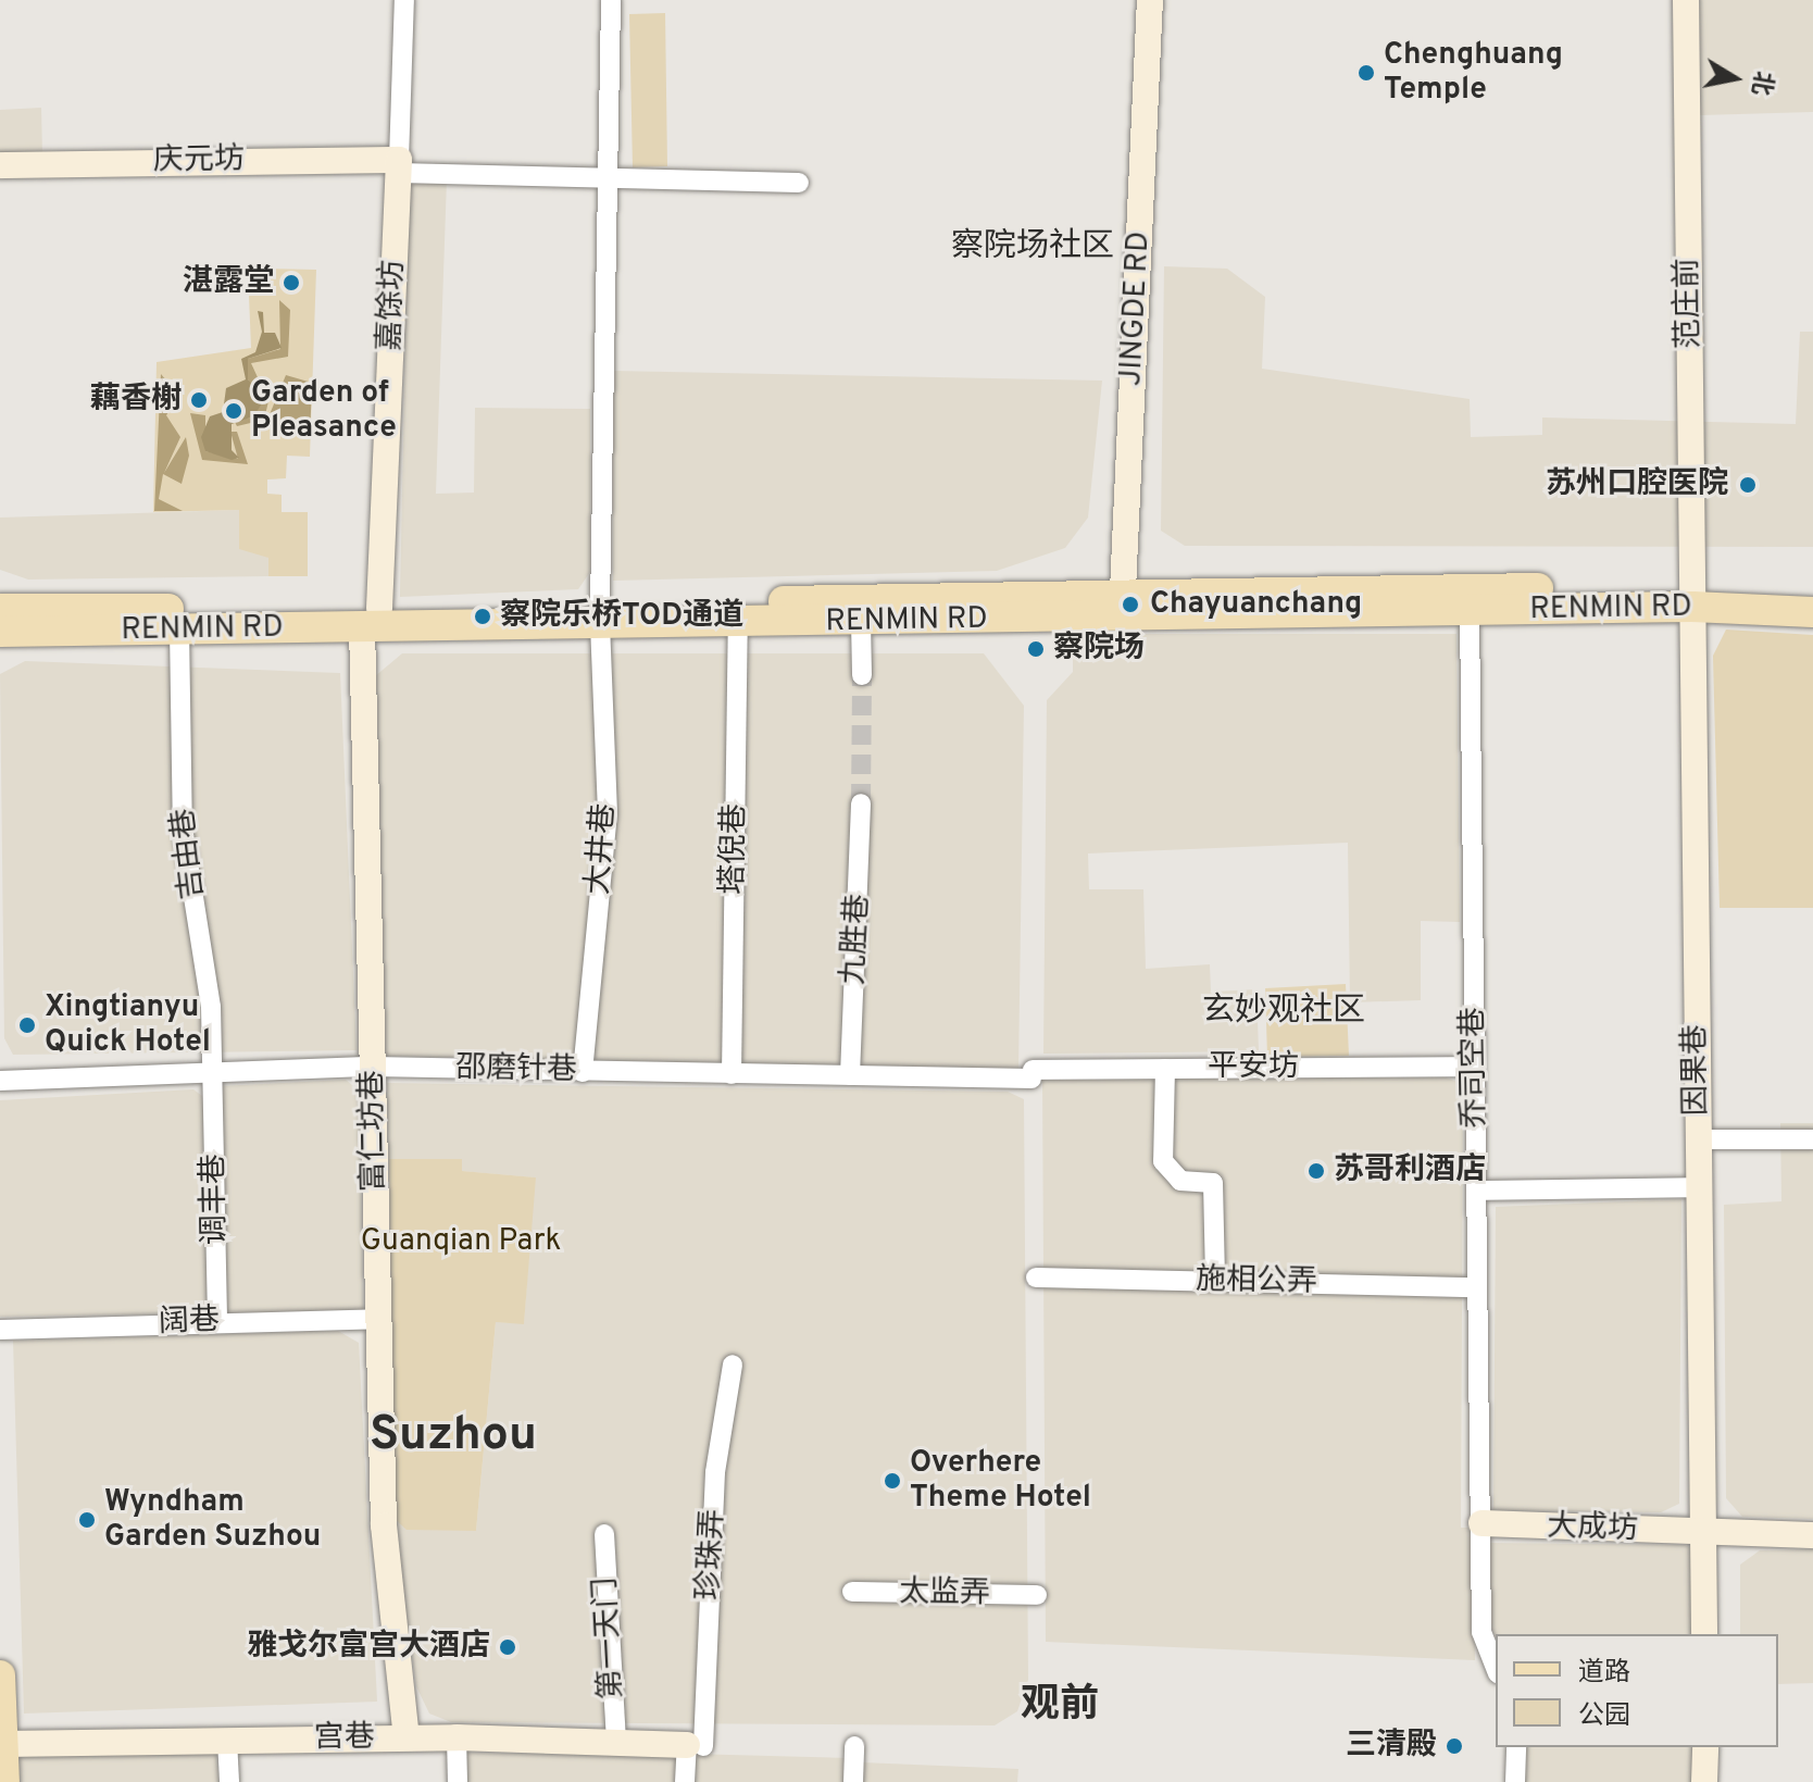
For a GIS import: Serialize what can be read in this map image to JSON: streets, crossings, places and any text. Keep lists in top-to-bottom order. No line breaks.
{"streets":{"main road":["RENMIN RD"],"street":["庆元坊","范庄前","嘉馀坊","JINGDE RD","大井巷","塔倪巷","吉由巷","九胜巷","平安坊","乔司空巷","邵磨针巷","因果巷","富仁坊巷","调丰巷","施相公弄","阔巷","大成坊","珍珠弄","太监弄","第一天门","宫巷"]},"crossings":[["庆元坊","嘉馀坊"],["范庄前","RENMIN RD"],["范庄前","因果巷"],["嘉馀坊","RENMIN RD"],["嘉馀坊","富仁坊巷"],["JINGDE RD","RENMIN RD"],["RENMIN RD","大井巷"],["RENMIN RD","塔倪巷"],["RENMIN RD","吉由巷"],["RENMIN RD","乔司空巷"],["RENMIN RD","因果巷"],["RENMIN RD","富仁坊巷"],["大井巷","邵磨针巷"],["塔倪巷","邵磨针巷"],["吉由巷","邵磨针巷"],["吉由巷","调丰巷"],["九胜巷","邵磨针巷"],["平安坊","乔司空巷"],["平安坊","邵磨针巷"],["乔司空巷","施相公弄"],["乔司空巷","大成坊"],["邵磨针巷","富仁坊巷"],["邵磨针巷","调丰巷"],["因果巷","大成坊"],["富仁坊巷","阔巷"],["富仁坊巷","宫巷"],["调丰巷","阔巷"],["珍珠弄","宫巷"],["第一天门","宫巷"]],"districts":["察院场社区","玄妙观社区","Suzhou","观前"],"parks":["Guanqian Park"],"places":["Chenghuang Temple","湛露堂","藕香榭","Garden of Pleasance","苏州口腔医院","Chayuanchang","察院乐桥TOD通道","察院场","Xingtianyu Quick Hotel","苏哥利酒店","Overhere Theme Hotel","Wyndham Garden Suzhou","雅戈尔富宫大酒店","三清殿"],"legend":["道路","公园"],"north":"right"}
